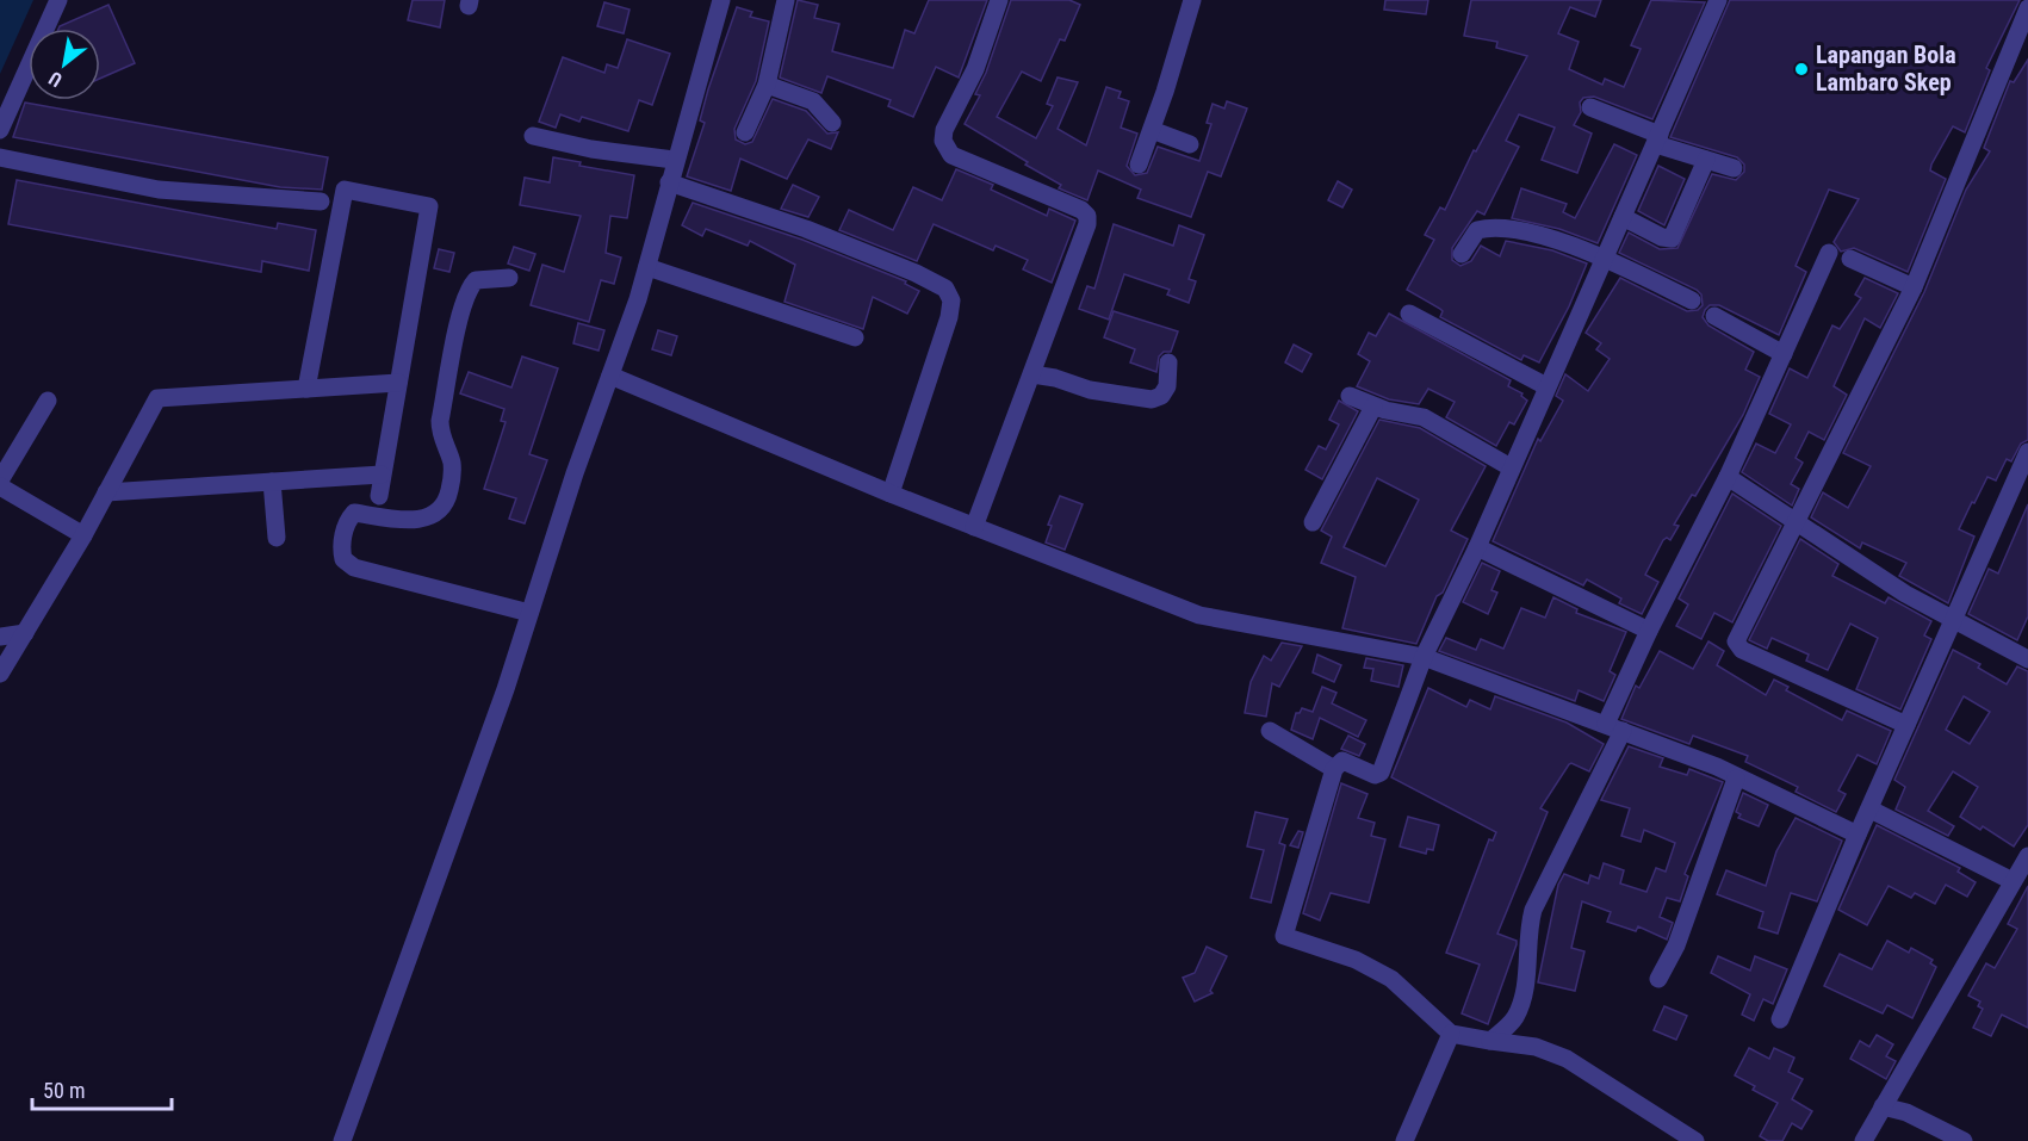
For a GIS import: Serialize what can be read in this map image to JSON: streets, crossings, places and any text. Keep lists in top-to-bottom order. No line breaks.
{"places":["Lapangan Bola Lambaro Skep"],"scale_bar":"50 m","north":"bottom left"}
